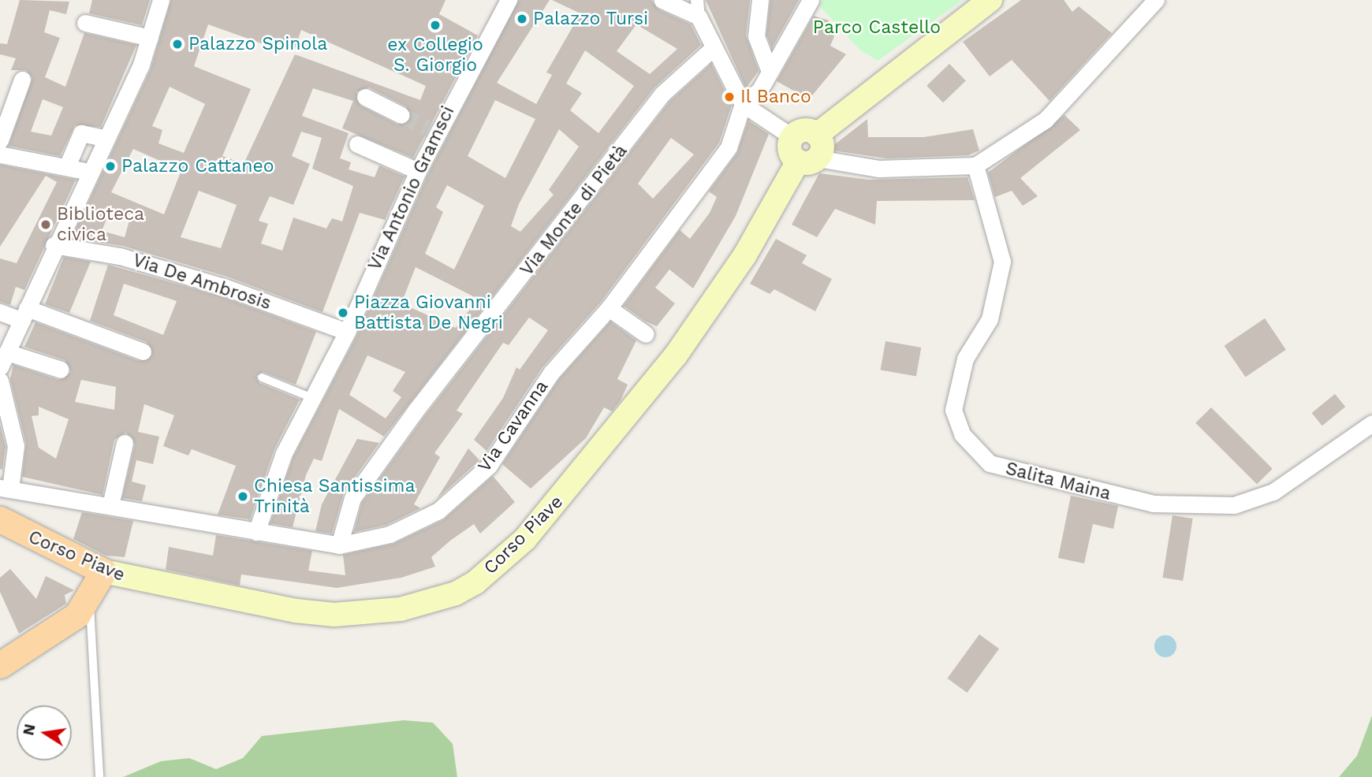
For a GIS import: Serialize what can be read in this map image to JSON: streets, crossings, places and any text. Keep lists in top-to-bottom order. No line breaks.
{"streets":{"main road":["Corso Piave"],"street":["Via Antonio Gramsci","Via Monte di Pietà","Via De Ambrosis","Via Cavanna","Salita Maina"]},"crossings":[["Via Antonio Gramsci","Via De Ambrosis"],["Via Antonio Gramsci","Via Cavanna"],["Via Monte di Pietà","Via Cavanna"]],"parks":["Parco Castello"],"places":["Palazzo Tursi","ex Collegio S. Giorgio","Palazzo Spinola","Il Banco","Palazzo Cattaneo","Biblioteca civica","Piazza Giovanni Battista De Negri","Chiesa Santissima Trinità"],"north":"left"}
